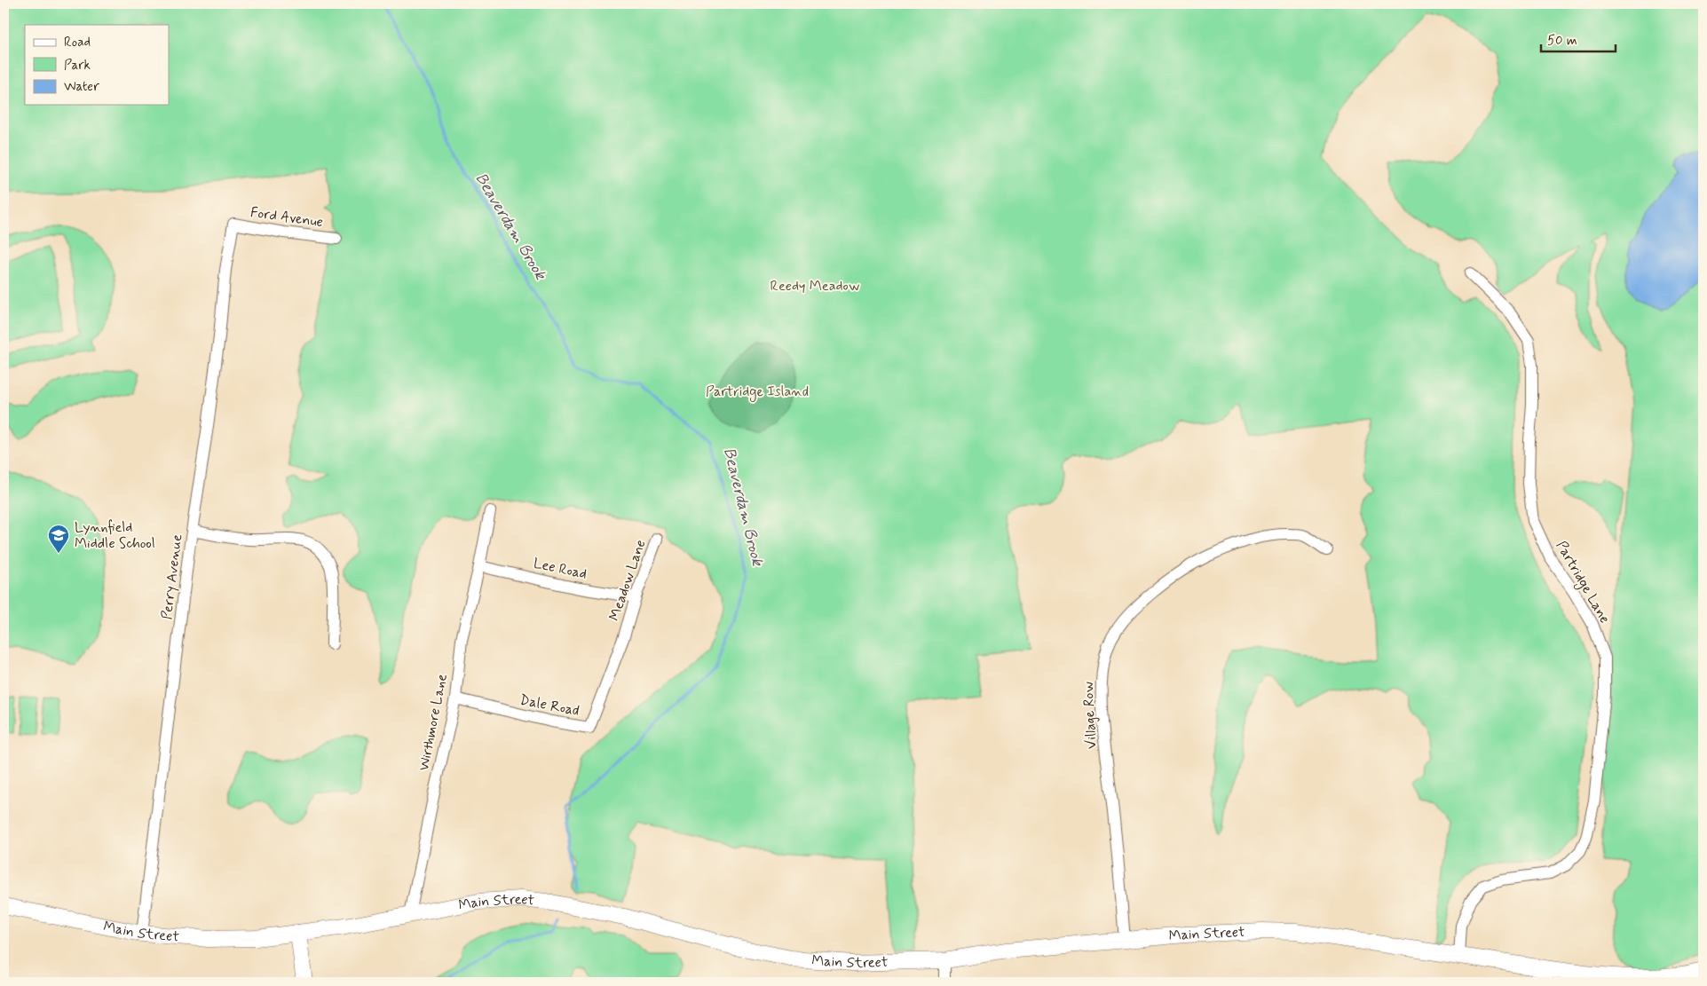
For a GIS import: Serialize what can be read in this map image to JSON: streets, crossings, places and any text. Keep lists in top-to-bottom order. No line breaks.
{"streets":{"street":["Ford Avenue","Lee Road","Perry Avenue","Meadow Lane","Partridge Lane","Dale Road","Village Row","Wirthmore Lane","Main Street"]},"crossings":[["Ford Avenue","Perry Avenue"],["Lee Road","Meadow Lane"],["Lee Road","Wirthmore Lane"],["Perry Avenue","Main Street"],["Meadow Lane","Dale Road"],["Partridge Lane","Main Street"],["Dale Road","Wirthmore Lane"],["Village Row","Main Street"],["Wirthmore Lane","Main Street"]],"water":["Beaverdam Brook"],"parks":["Reedy Meadow","Partridge Island"],"places":{"school or university":["Lynnfield Middle School"]},"legend":["Road","Park","Water"],"scale_bar":"50 m"}
